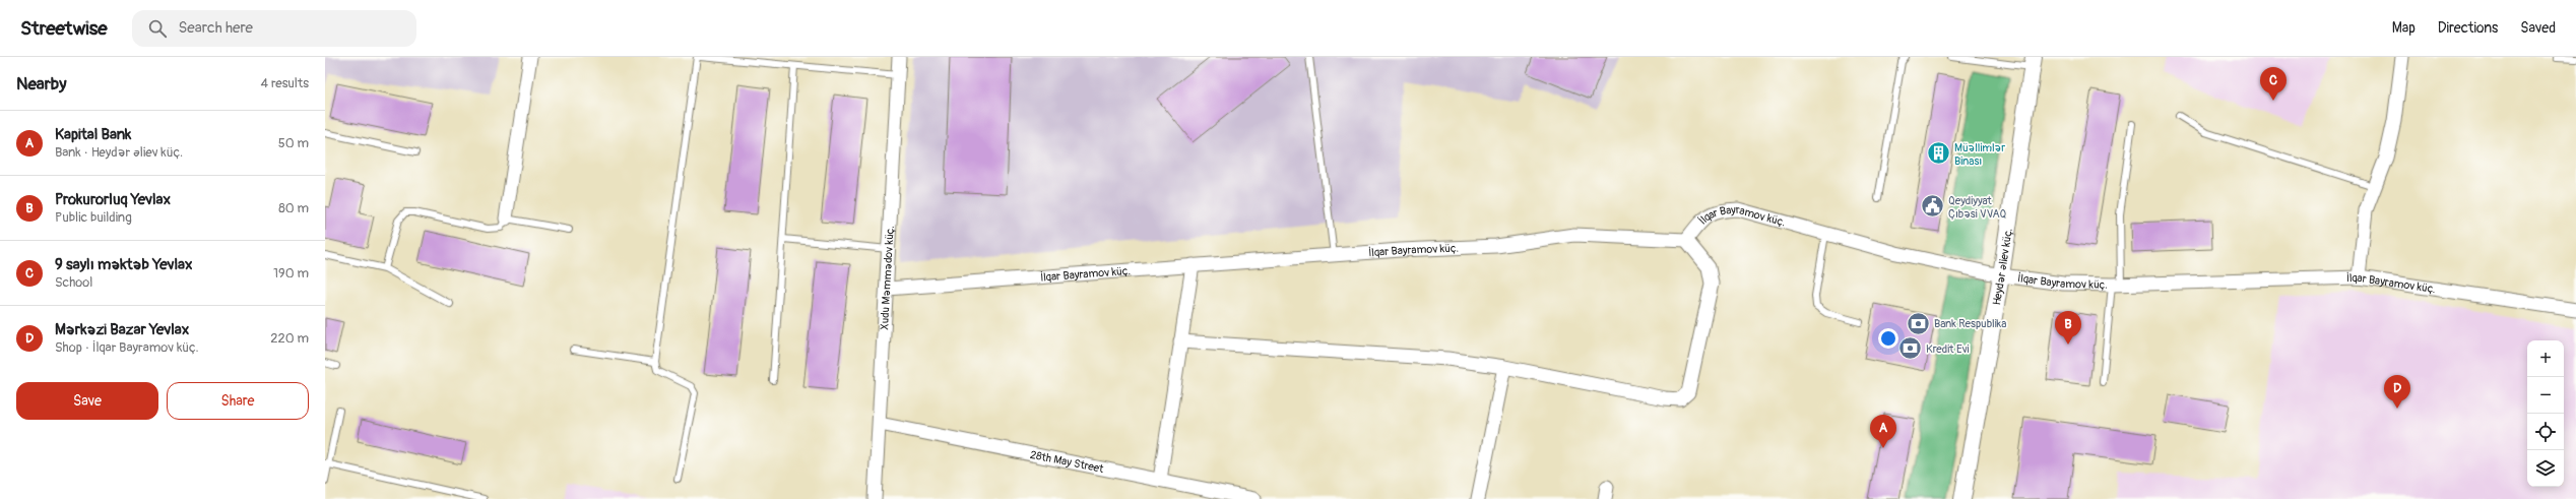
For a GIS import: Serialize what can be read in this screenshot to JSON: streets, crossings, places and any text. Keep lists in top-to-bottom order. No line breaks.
{"streets":{"street":["İlqar Bayramov küç.","Heydər Əliev küç.","Xudu Məmmədov küç.","28th May Street"]},"crossings":[["İlqar Bayramov küç.","Heydər Əliev küç."],["İlqar Bayramov küç.","Xudu Məmmədov küç."],["Xudu Məmmədov küç.","28th May Street"]],"places":{"building":["Müəllimlər Binası"],"public building":["Qeydiyyat Çıbəsi VVAQ"],"bank":["Bank Respublika","Kredit Evi"]},"page":{"header":"Streetwise","search":"Search here","nav":["Map","Directions","Saved"],"heading":["Nearby","4 results"],"pins":["C","B","D","A"],"list":[{"mark":"A","name":"Kapital Bank","note":"Bank · Heydər Əliev küç.","value":"50 m"},{"mark":"B","name":"Prokurorluq Yevlax","note":"Public building","value":"80 m"},{"mark":"C","name":"9 saylı məktəb Yevlax","note":"School","value":"190 m"},{"mark":"D","name":"Mərkəzi Bazar Yevlax","note":"Shop · İlqar Bayramov küç.","value":"220 m"}],"map_buttons":["+","−"],"buttons":["Save","Share"]}}
